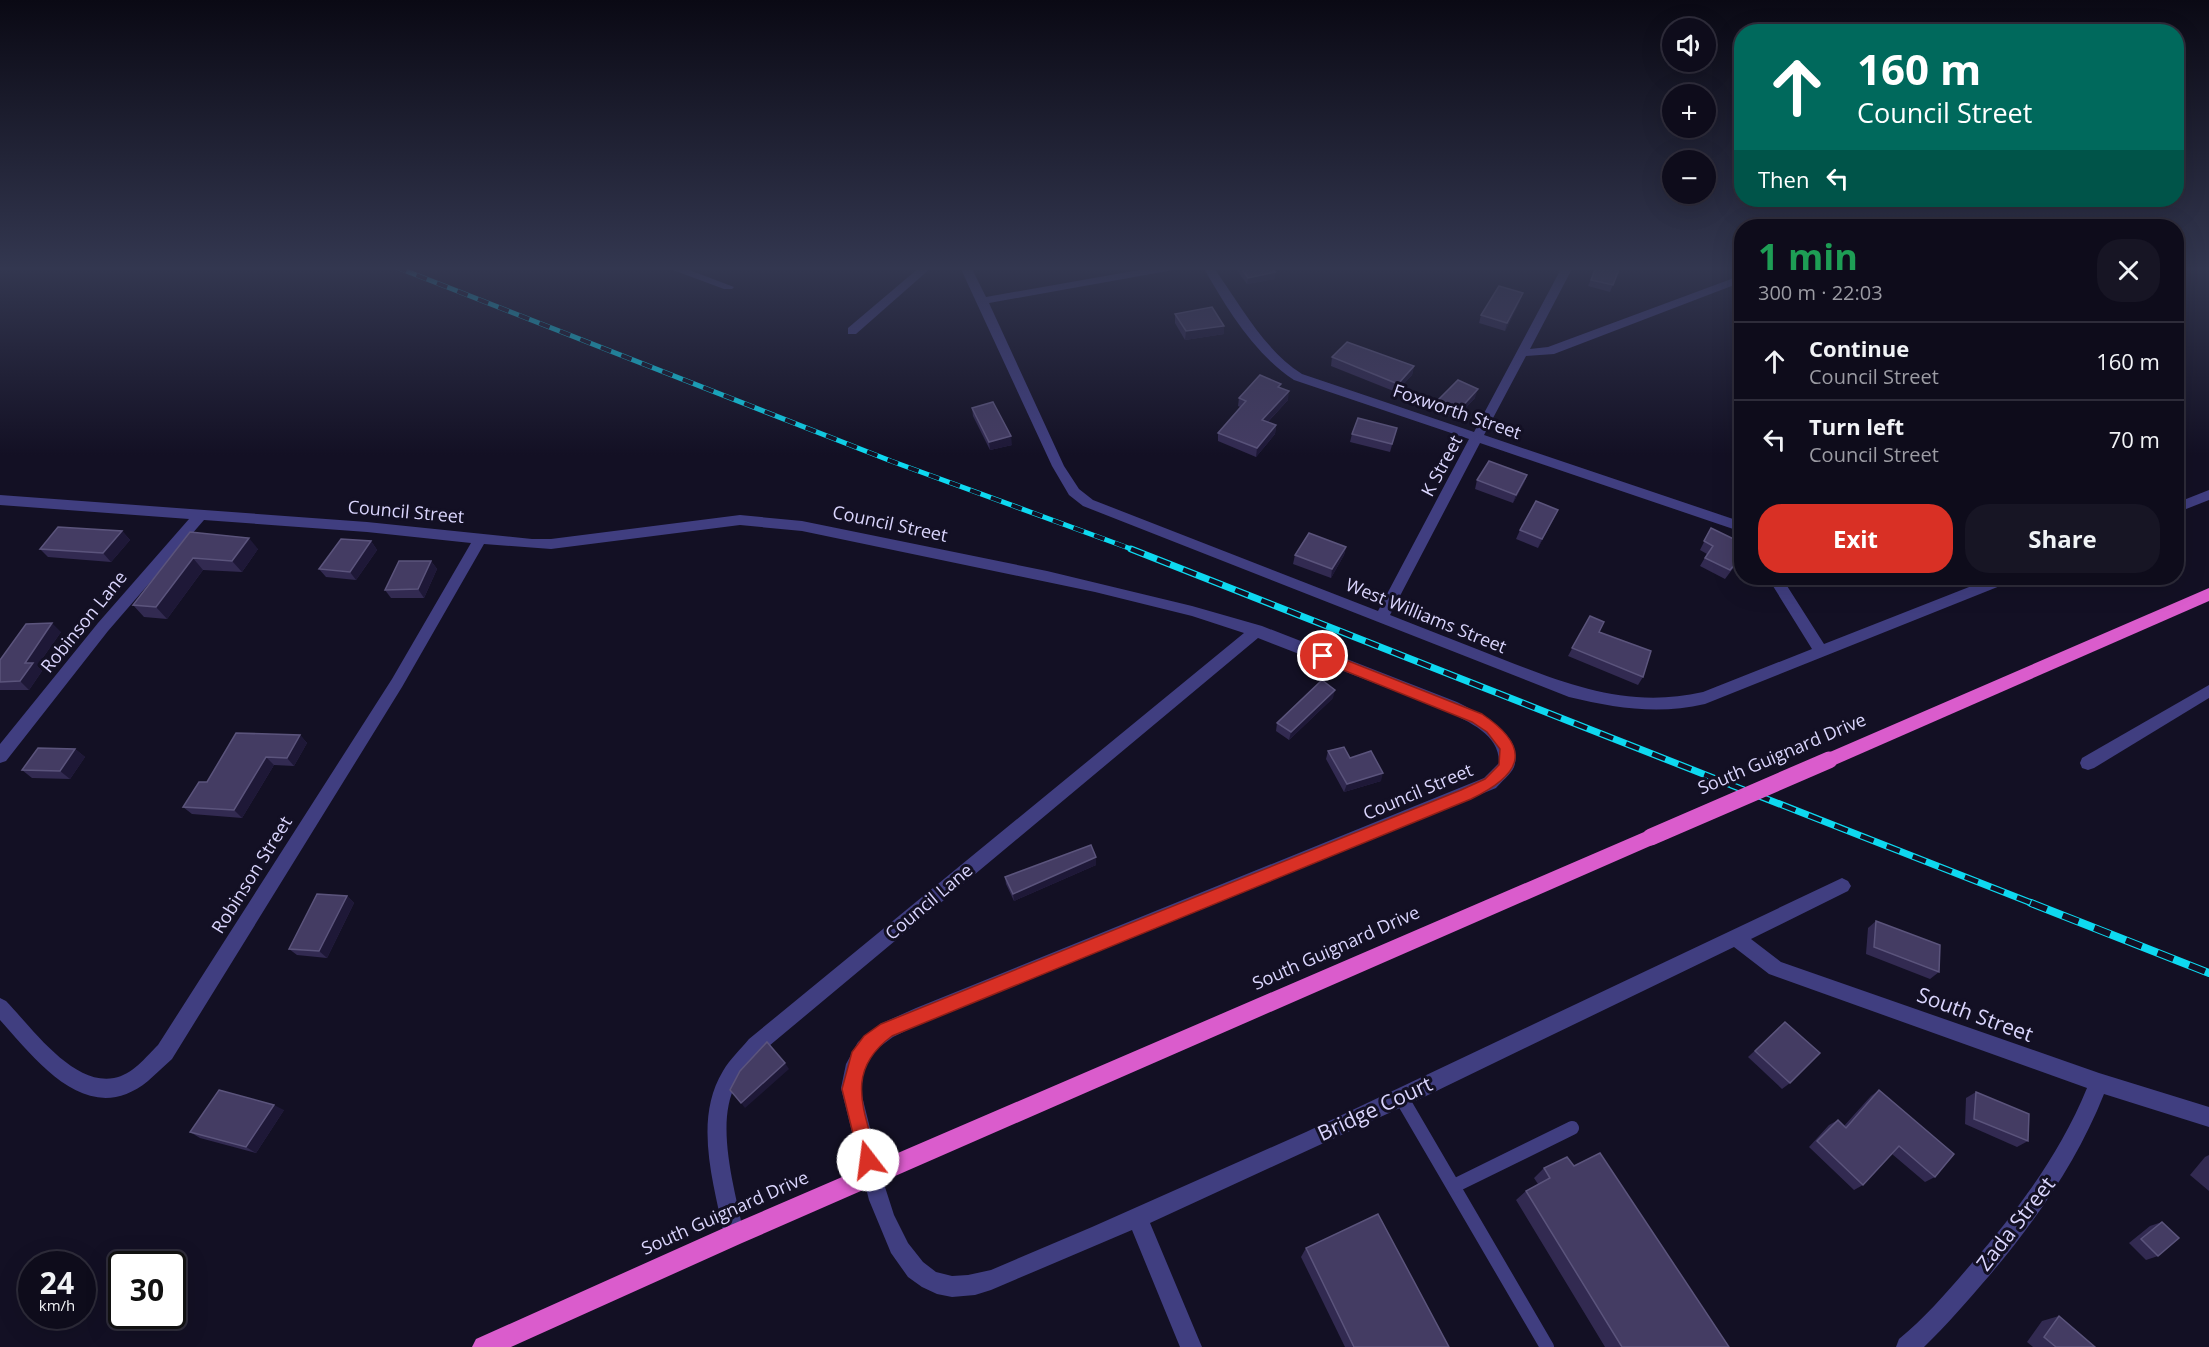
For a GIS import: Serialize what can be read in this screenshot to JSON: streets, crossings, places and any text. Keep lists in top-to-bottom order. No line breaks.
{"streets":{"highway":["South Guignard Drive"],"street":["Foxworth Street","K Street","Council Street","West Williams Street","Robinson Lane","Robinson Street","Council Lane","South Street","Bridge Court","Zada Street"]},"crossings":[["Foxworth Street","K Street"],["K Street","West Williams Street"],["Council Street","Robinson Lane"],["Council Street","Robinson Street"],["Council Street","Council Lane"],["Council Street","Bridge Court"],["South Guignard Drive","Council Lane"],["South Guignard Drive","Bridge Court"],["South Street","Bridge Court"],["South Street","Zada Street"]],"page":{"map_buttons":["+","−"],"turn":["160 m","Council Street"],"then":"Then","heading":["1 min","300 m · 22:03"],"list":[{"name":"Continue","note":"Council Street","value":"160 m"},{"name":"Turn left","note":"Council Street","value":"70 m"}],"buttons":["Exit","Share"],"speed":"24 km/h","limit":"30"}}
